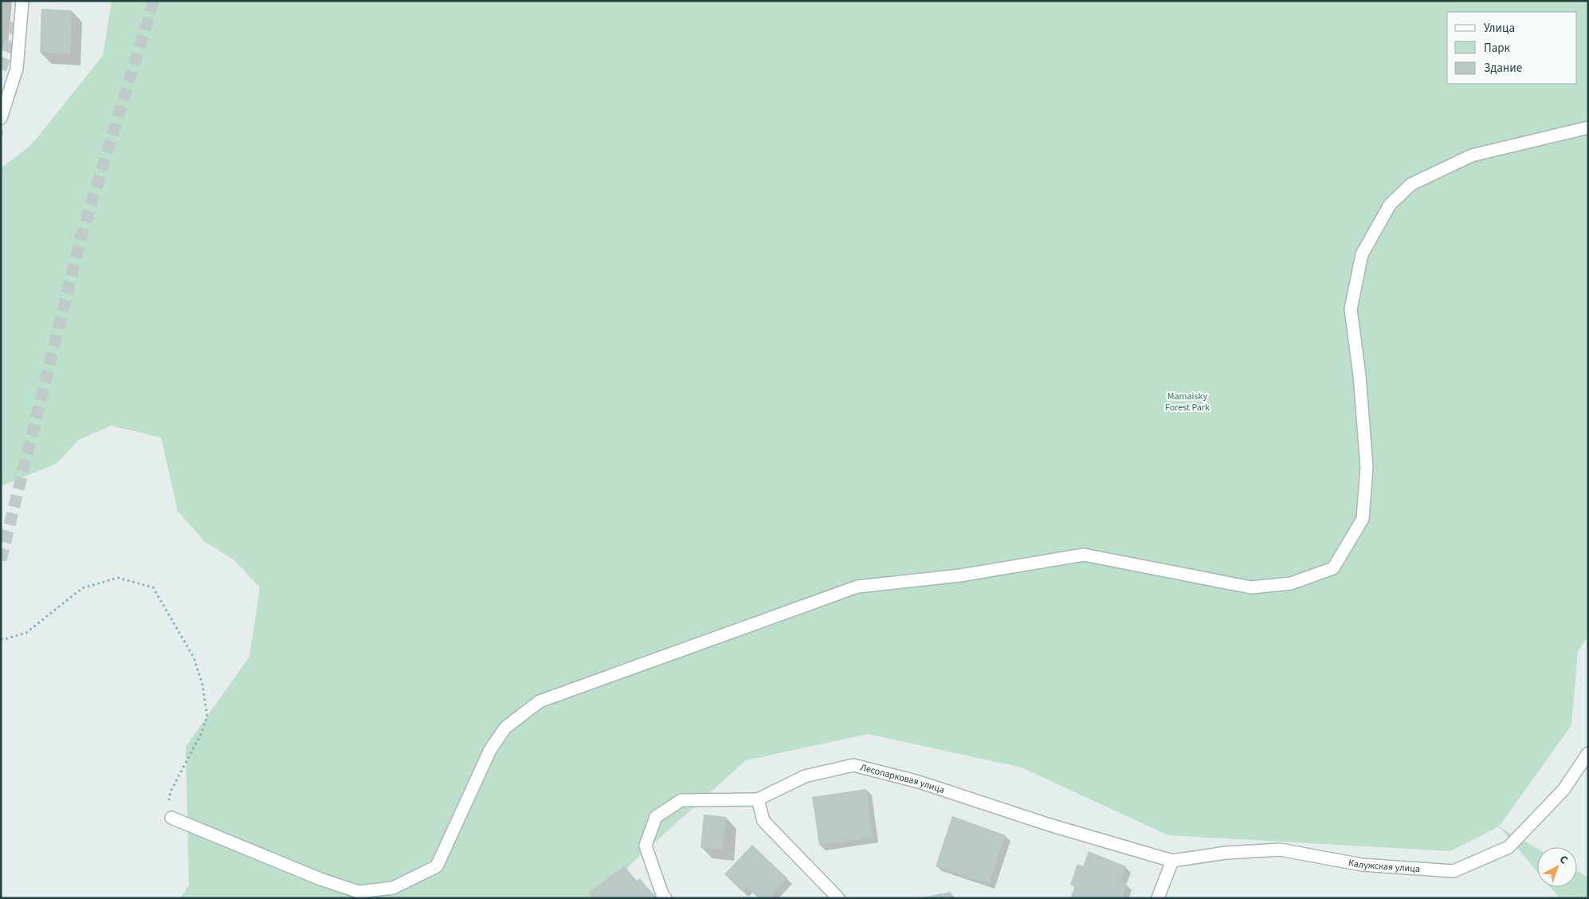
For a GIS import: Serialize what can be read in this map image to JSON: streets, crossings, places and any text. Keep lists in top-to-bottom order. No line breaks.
{"streets":{"street":["Лесопарковая улица","Калужская улица"]},"crossings":[["Лесопарковая улица","Калужская улица"]],"parks":["Mamaisky Forest Park"],"legend":["Улица","Парк","Здание"],"north":"top right"}
